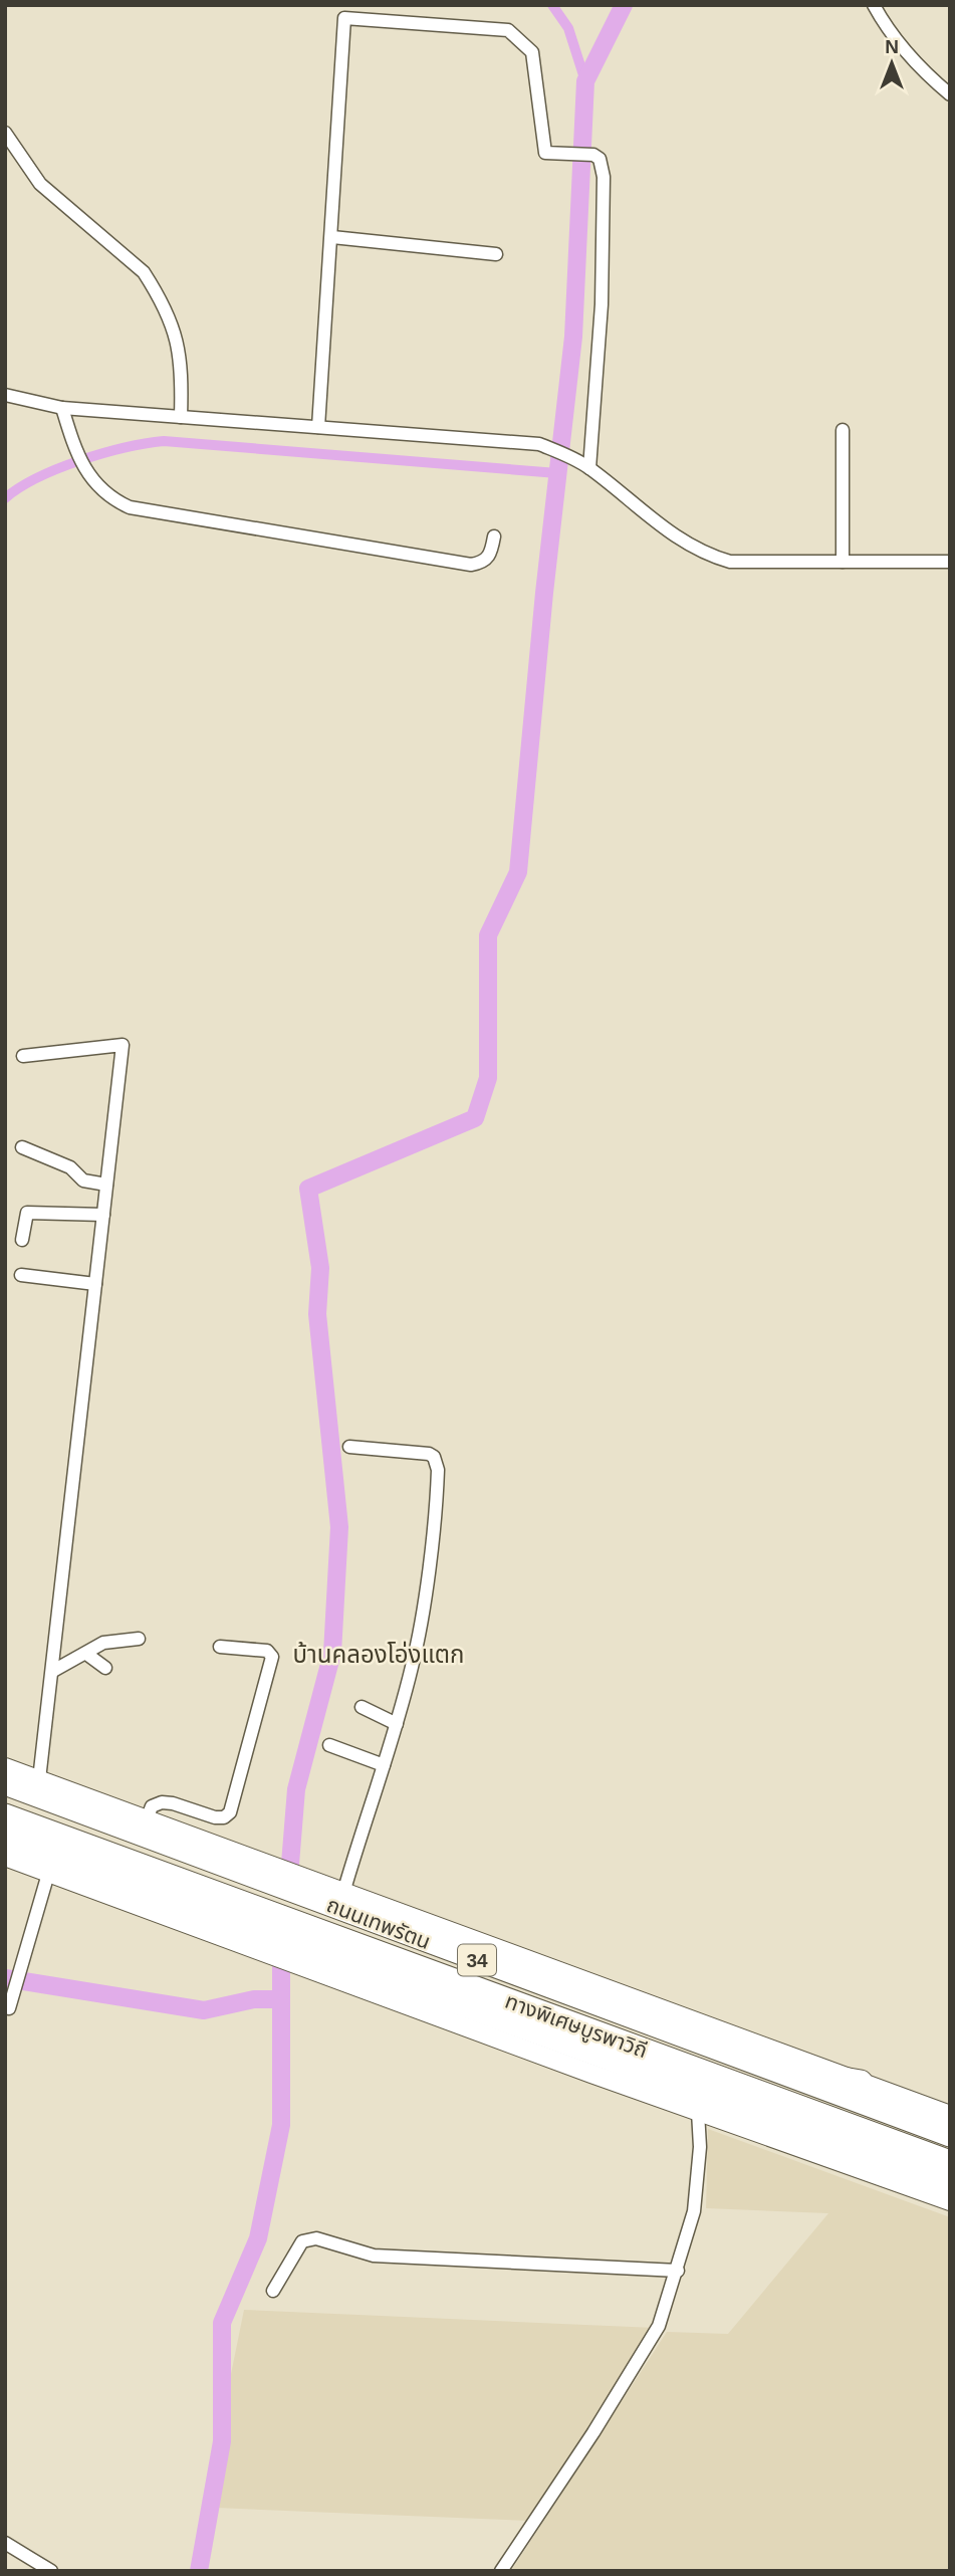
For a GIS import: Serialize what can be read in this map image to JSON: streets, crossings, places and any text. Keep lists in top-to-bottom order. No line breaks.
{"streets":{"highway":["ถนนเทพรัตน","34","ทางพิเศษบูรพาวิถี"]},"districts":["บ้านคลองโอ่งแตก"],"north":"top"}
